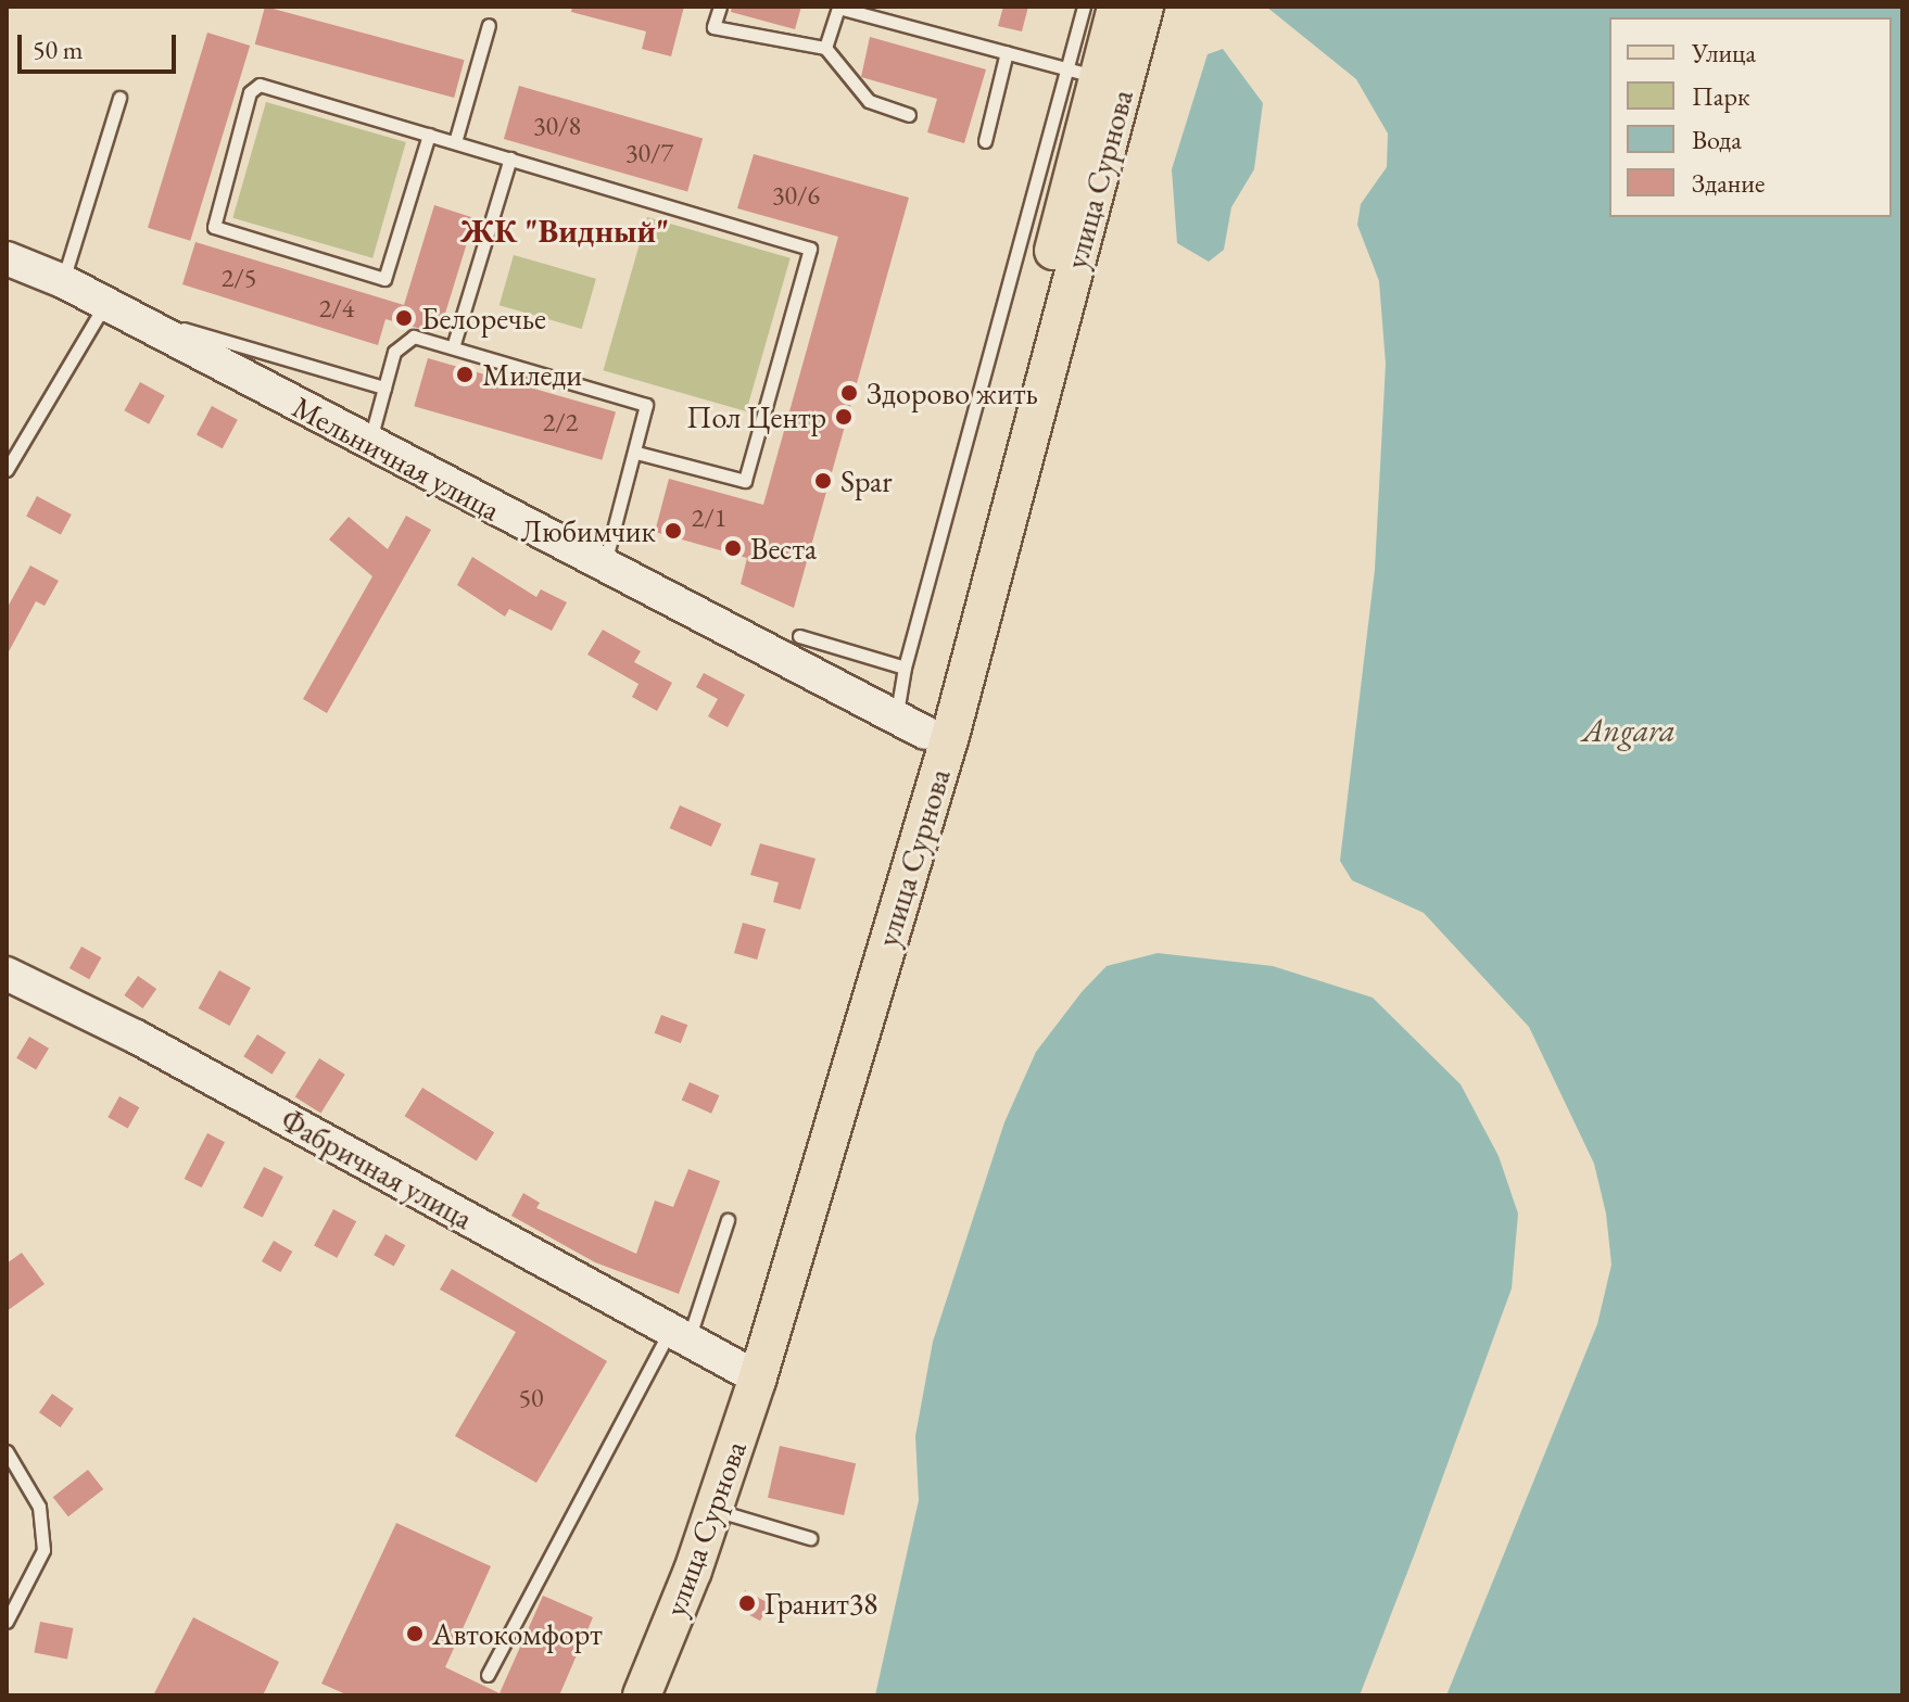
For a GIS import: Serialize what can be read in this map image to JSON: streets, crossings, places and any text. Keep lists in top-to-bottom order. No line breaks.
{"streets":{"main road":["улица Сурнова"],"street":["Мельничная улица","Фабричная улица"]},"crossings":[["улица Сурнова","Мельничная улица"],["улица Сурнова","Фабричная улица"]],"districts":["ЖК \"Видный\""],"water":["Angara"],"places":["Белоречье","Миледи","Здорово жить","Пол Центр","Spar","Любимчик","Веста","Гранит38","Автокомфорт"],"house_numbers":["30/8","30/7","30/6","2/5","2/4","2/2","2/1","50"],"legend":["Улица","Парк","Вода","Здание"],"scale_bar":"50 m"}
